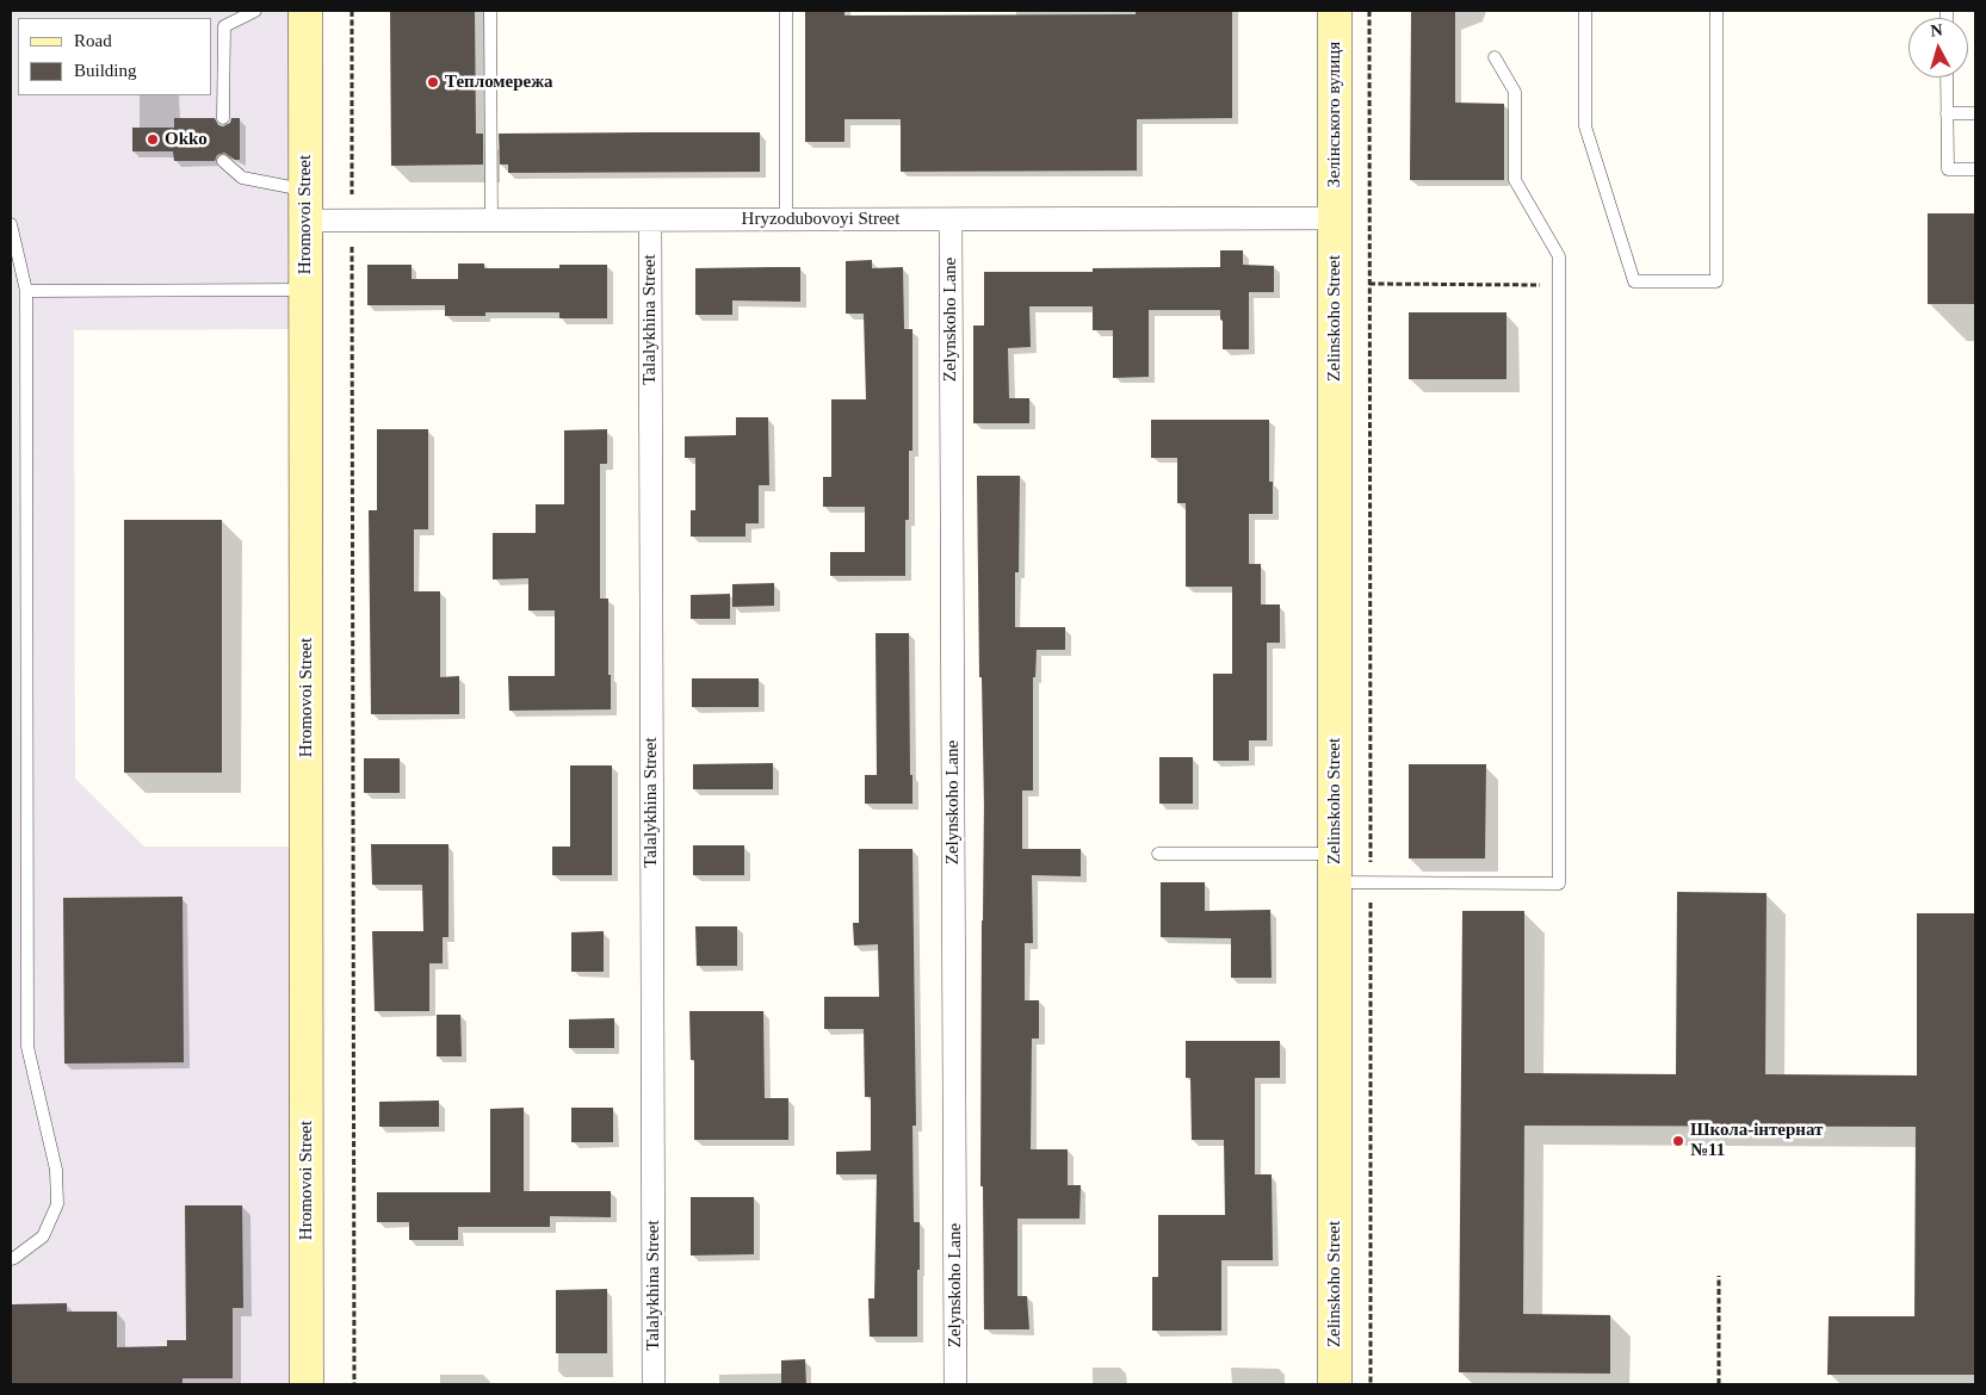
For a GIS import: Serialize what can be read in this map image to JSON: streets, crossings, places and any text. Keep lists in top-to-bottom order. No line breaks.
{"streets":{"street":["Зелінського вулиця","Hromovoi Street","Hryzodubovoyi Street","Zelinskoho Street","Talalykhina Street","Zelynskoho Lane"]},"crossings":[["Зелінського вулиця","Hryzodubovoyi Street"],["Зелінського вулиця","Zelinskoho Street"],["Hromovoi Street","Hryzodubovoyi Street"],["Hryzodubovoyi Street","Zelinskoho Street"],["Hryzodubovoyi Street","Talalykhina Street"],["Hryzodubovoyi Street","Zelynskoho Lane"]],"places":["Тепломережа","Okko","Школа-інтернат №11"],"legend":["Road","Building"],"north":"top"}
